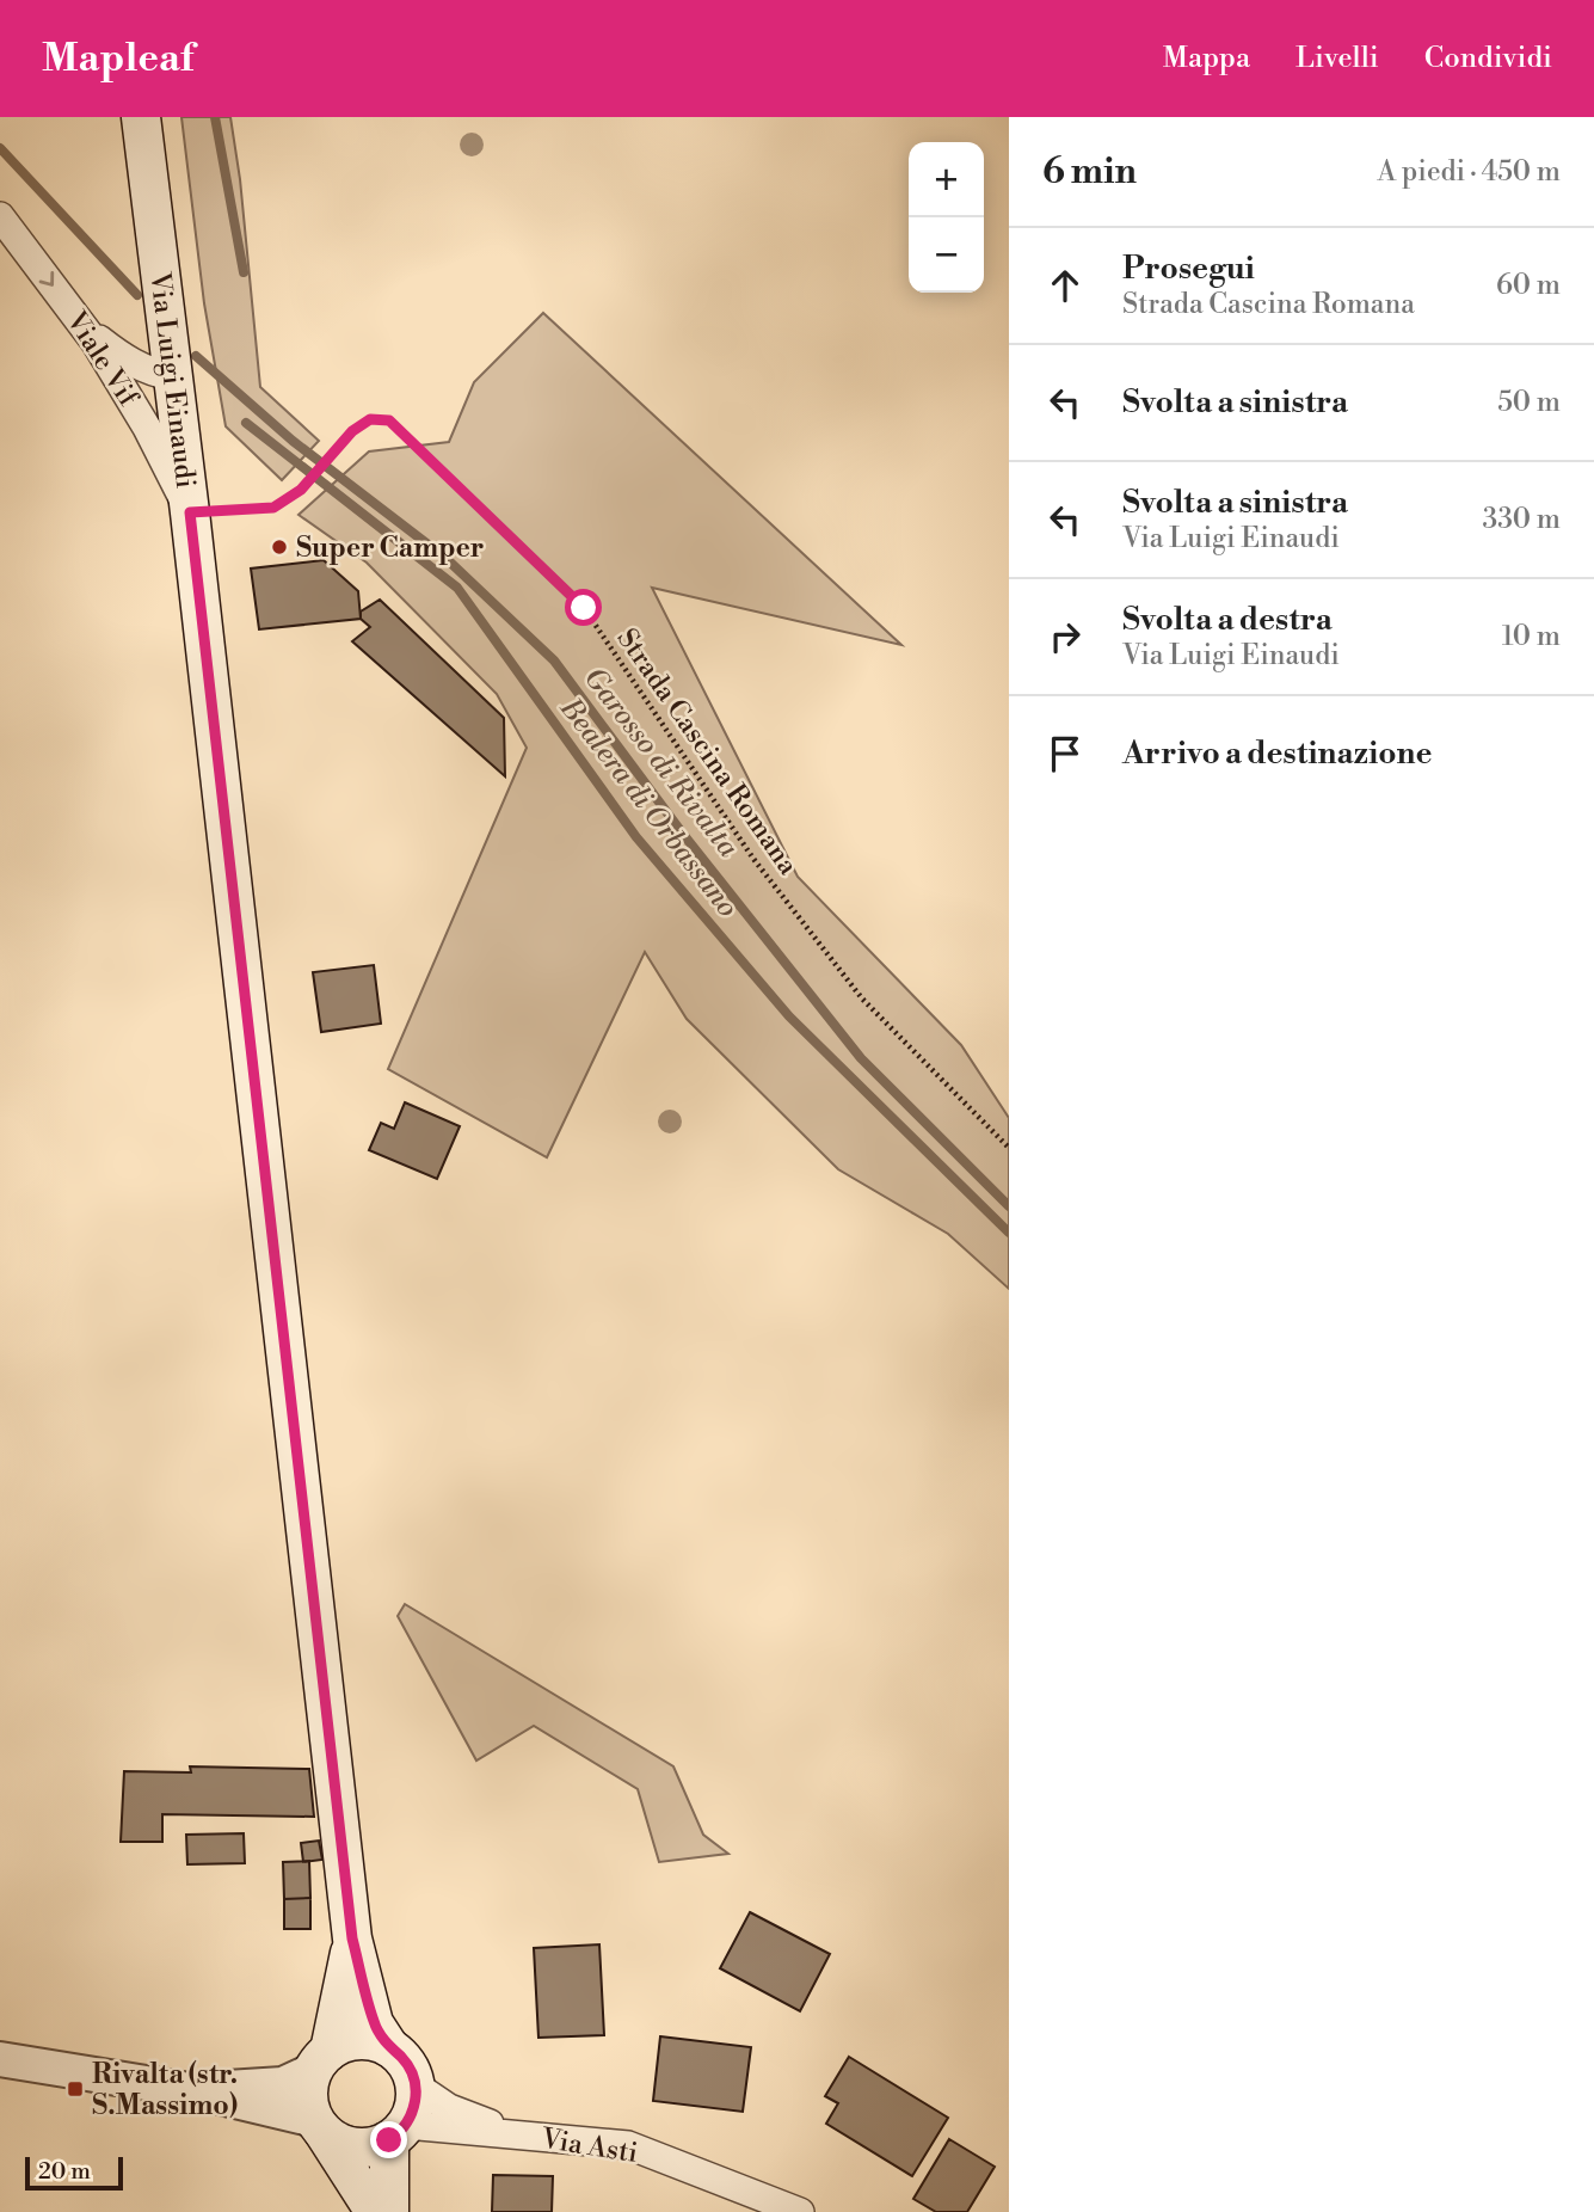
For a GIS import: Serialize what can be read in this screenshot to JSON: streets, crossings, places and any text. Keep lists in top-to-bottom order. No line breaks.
{"streets":{"main road":["Via Luigi Einaudi"],"street":["Viale Vif","Via Asti"],"path":["Strada Cascina Romana"]},"crossings":[["Viale Vif","Via Luigi Einaudi"],["Viale Vif","Strada Cascina Romana"],["Via Luigi Einaudi","Strada Cascina Romana"],["Via Luigi Einaudi","Via Asti"]],"one_way":["Viale Vif"],"water":["Garosso di Rivalta","Bealera di Orbassano"],"places":{"other":["Super Camper"],"transit":["Rivalta (str. S.Massimo)"]},"scale_bar":"20 m","page":{"header":"Mapleaf","nav":["Mappa","Livelli","Condividi"],"heading":["6 min","A piedi · 450 m"],"map_buttons":["+","−"],"list":[["Prosegui","Strada Cascina Romana","60 m"],["Svolta a sinistra","50 m"],["Svolta a sinistra","Via Luigi Einaudi","330 m"],["Svolta a destra","Via Luigi Einaudi","10 m"],"Arrivo a destinazione"],"scale":"20 m"}}
